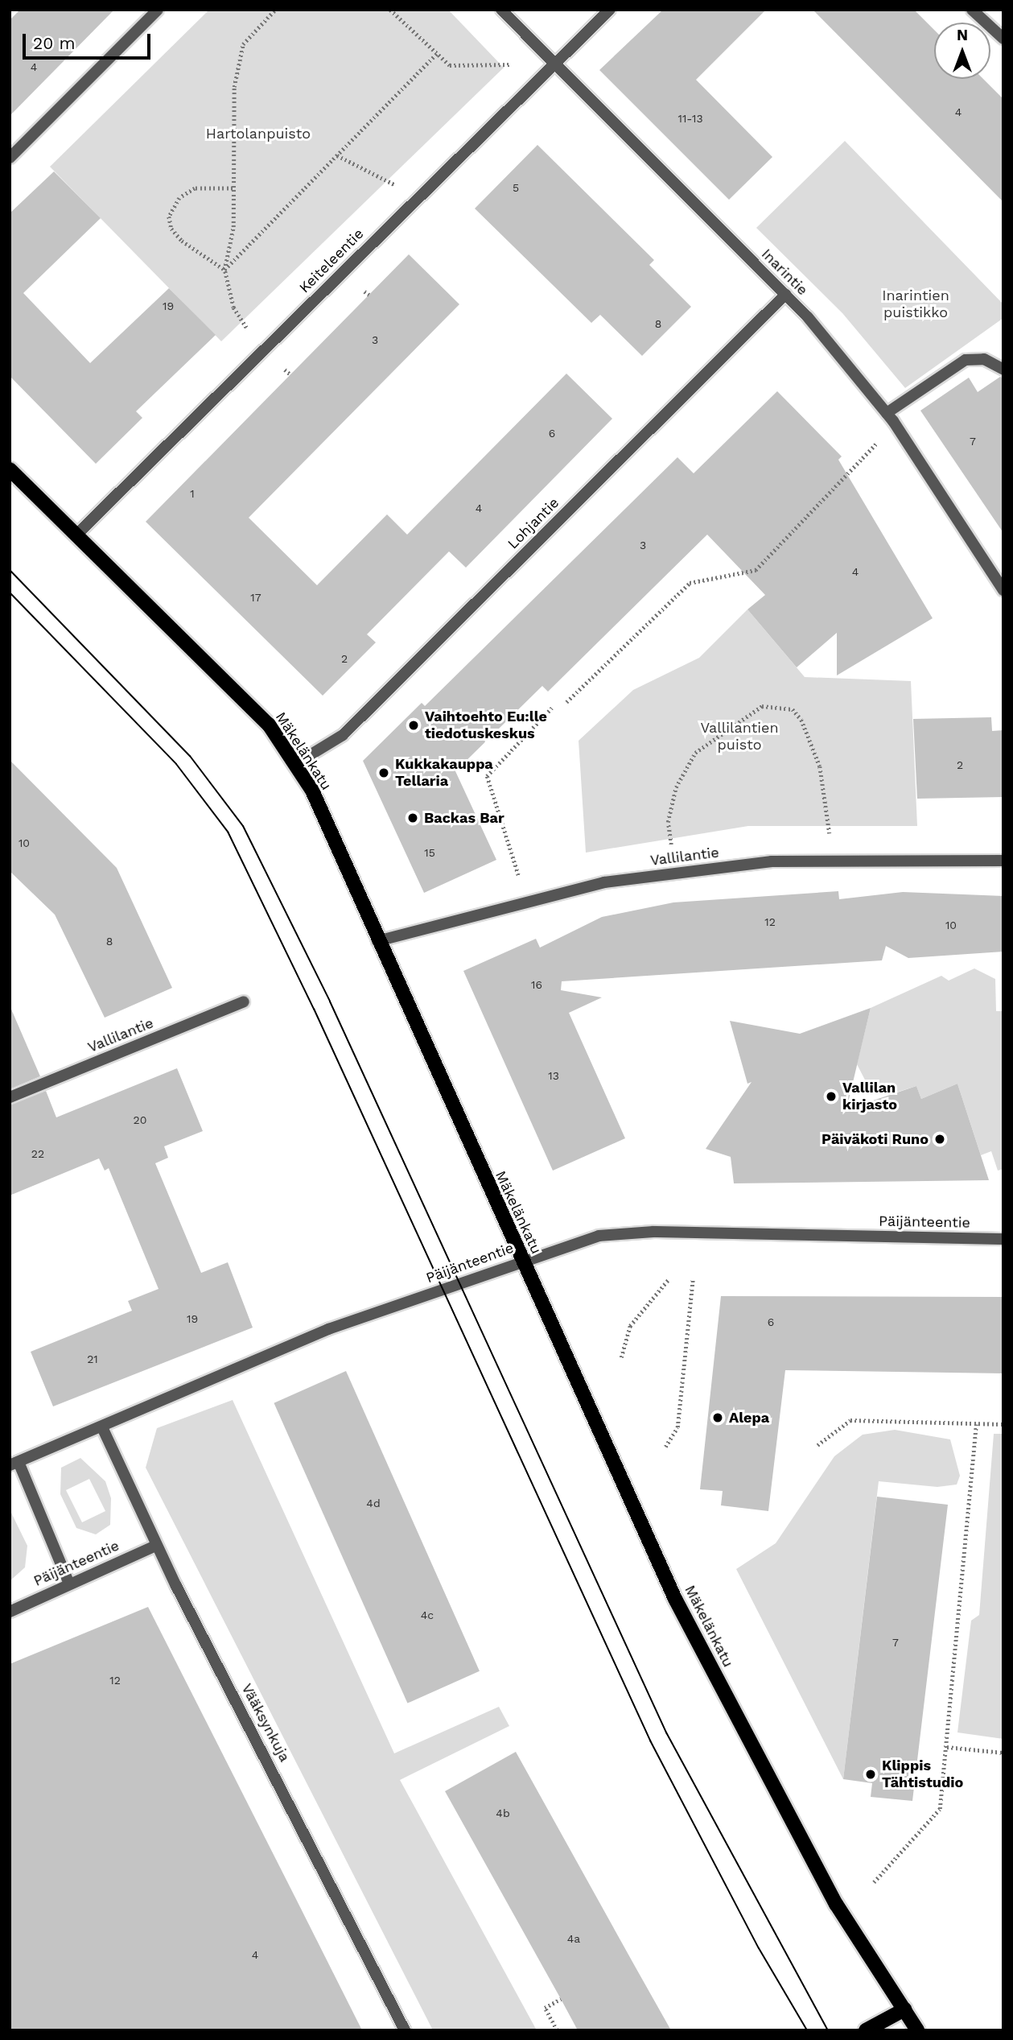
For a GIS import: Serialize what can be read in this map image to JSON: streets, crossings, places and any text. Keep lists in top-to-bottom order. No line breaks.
{"streets":{"main road":["Mäkelänkatu"],"street":["Keiteleentie","Inarintie","Lohjantie","Vallilantie","Päijänteentie","Vääksynkuja"]},"crossings":[["Keiteleentie","Inarintie"],["Keiteleentie","Mäkelänkatu"],["Inarintie","Lohjantie"],["Lohjantie","Mäkelänkatu"],["Mäkelänkatu","Vallilantie"],["Mäkelänkatu","Päijänteentie"],["Päijänteentie","Vääksynkuja"]],"parks":["Hartolanpuisto","Inarintien puistikko","Vallilantien puisto"],"places":["Vaihtoehto Eu:lle tiedotuskeskus","Kukkakauppa Tellaria","Backas Bar","Vallilan kirjasto","Päiväkoti Runo","Alepa","Klippis Tähtistudio"],"house_numbers":["4","4","11-13","5","19","8","3","6","7","1","4","3","4","17","2","2","10","15","12","10","8","16","13","20","22","19","6","21","4d","4c","7","12","4b","4a","4"],"scale_bar":"20 m","north":"top"}
